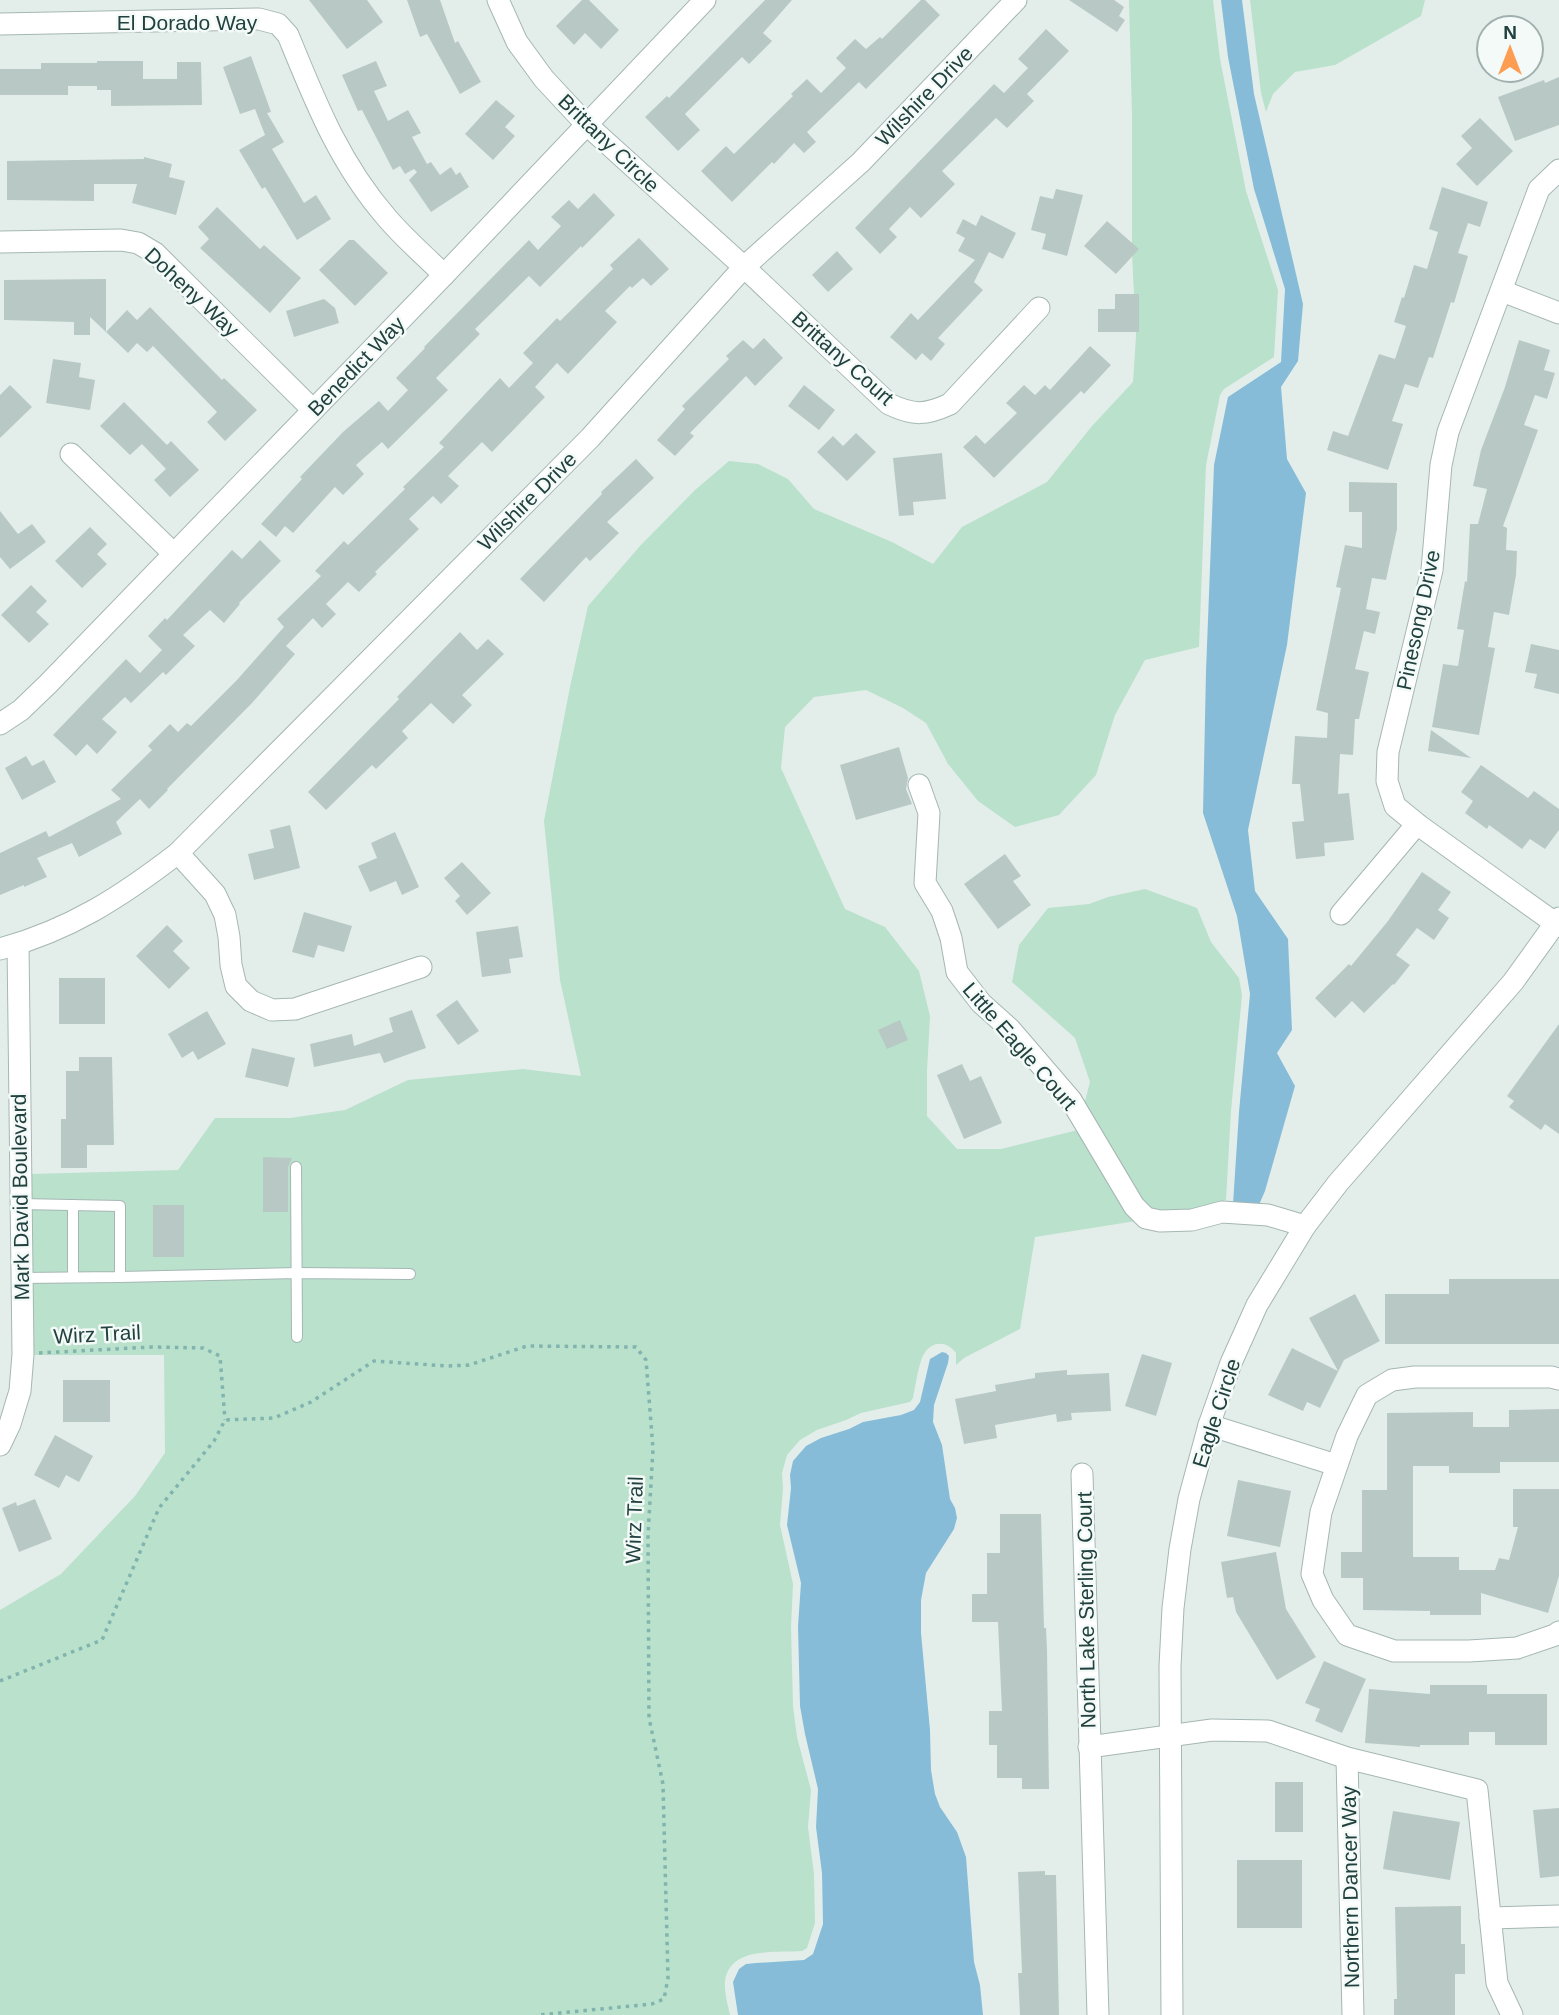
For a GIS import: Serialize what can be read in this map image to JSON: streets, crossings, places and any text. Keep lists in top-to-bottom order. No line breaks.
{"streets":{"street":["El Dorado Way","Wilshire Drive","Brittany Circle","Doheny Way","Brittany Court","Benedict Way","Pinesong Drive","Little Eagle Court","Mark David Boulevard","Eagle Circle","North Lake Sterling Court","Northern Dancer Way"],"path":["Wirz Trail"]},"crossings":[["El Dorado Way","Benedict Way"],["Wilshire Drive","Brittany Circle"],["Wilshire Drive","Brittany Court"],["Wilshire Drive","Mark David Boulevard"],["Brittany Circle","Brittany Court"],["Brittany Circle","Benedict Way"],["Doheny Way","Benedict Way"],["Pinesong Drive","Eagle Circle"],["Little Eagle Court","Eagle Circle"]],"north":"top"}
